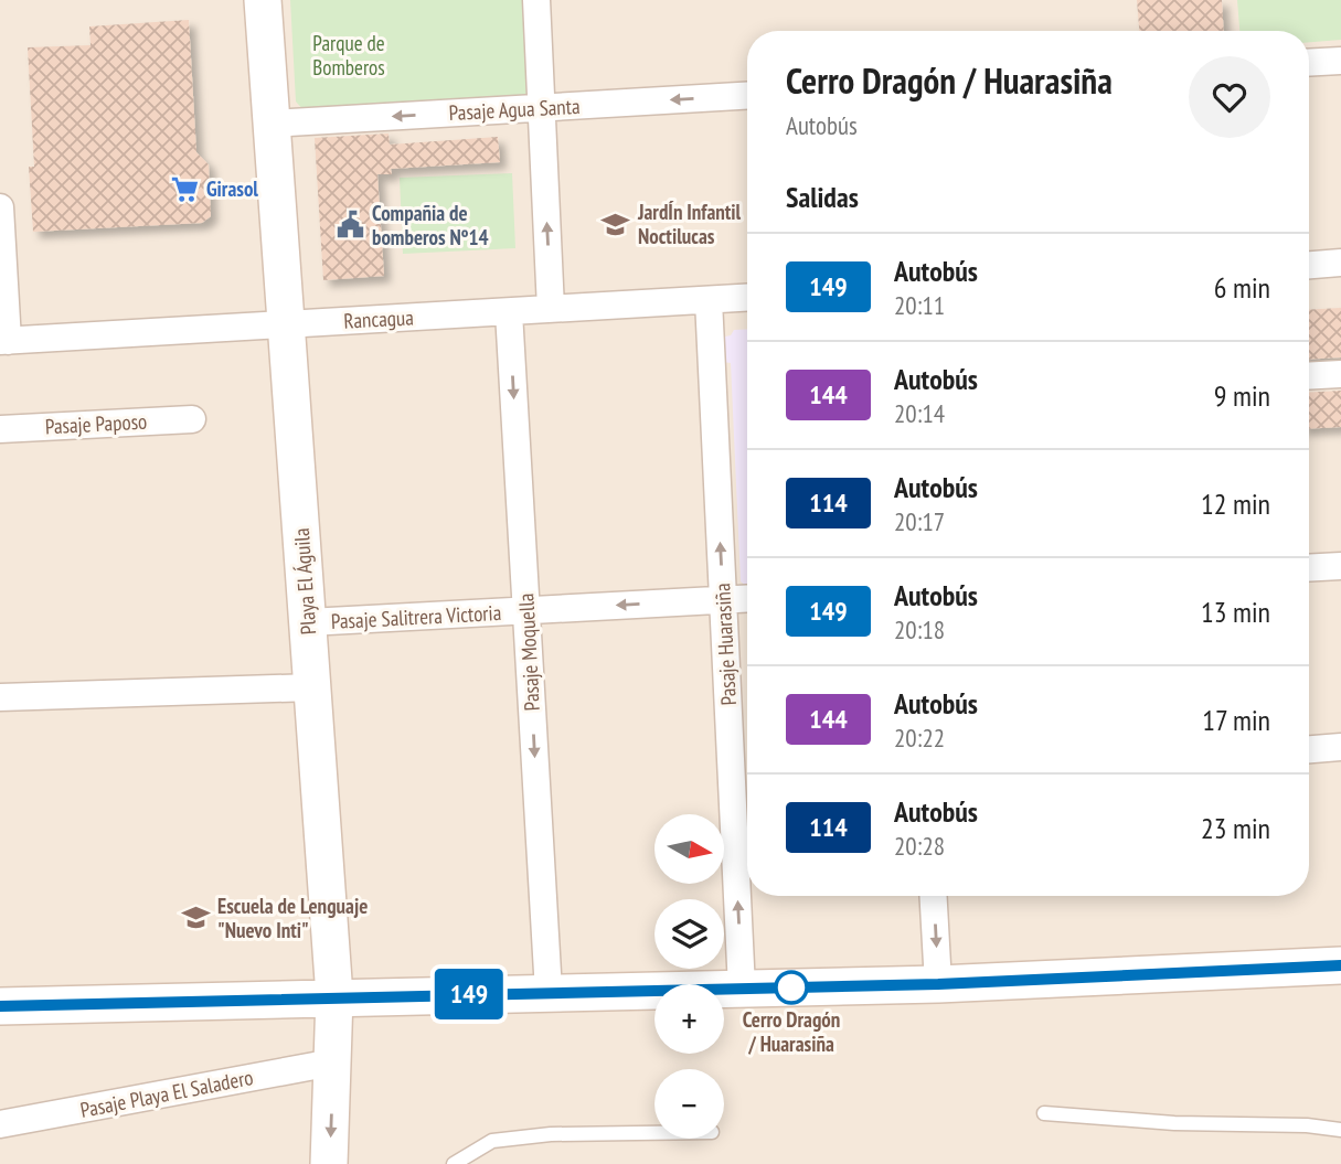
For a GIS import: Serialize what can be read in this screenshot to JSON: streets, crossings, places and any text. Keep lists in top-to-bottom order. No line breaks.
{"streets":{"street":["Pasaje Agua Santa","Rancagua","Pasaje Paposo","Playa El Águila","Pasaje Salitrera Victoria","Pasaje Huarasiña","Pasaje Moquella","Pasaje Playa El Saladero"]},"crossings":[["Pasaje Agua Santa","Playa El Águila"],["Rancagua","Playa El Águila"],["Rancagua","Pasaje Huarasiña"],["Rancagua","Pasaje Moquella"],["Playa El Águila","Pasaje Salitrera Victoria"],["Playa El Águila","Pasaje Playa El Saladero"],["Pasaje Salitrera Victoria","Pasaje Huarasiña"],["Pasaje Salitrera Victoria","Pasaje Moquella"]],"one_way":["Pasaje Agua Santa","Pasaje Salitrera Victoria","Pasaje Huarasiña","Pasaje Moquella"],"parks":["Parque de Bomberos"],"places":{"supermarket":["Girasol"],"school or university":["JardÍn Infantil Noctilucas","Escuela de Lenguaje \"Nuevo Inti\""],"public building":["Compañia de bomberos Nº14"],"other":["Cerro Dragón / Huarasiña"]},"lines":["bus line 149"],"north":"right","page":{"on_map":"149","heading":[["Cerro Dragón / Huarasiña","Autobús"],"Salidas"],"list":[{"mark":"149","name":"Autobús","note":"20:11","value":"6 min"},{"mark":"144","name":"Autobús","note":"20:14","value":"9 min"},{"mark":"114","name":"Autobús","note":"20:17","value":"12 min"},{"mark":"149","name":"Autobús","note":"20:18","value":"13 min"},{"mark":"144","name":"Autobús","note":"20:22","value":"17 min"},{"mark":"114","name":"Autobús","note":"20:28","value":"23 min"}],"map_buttons":["+","−"]}}
